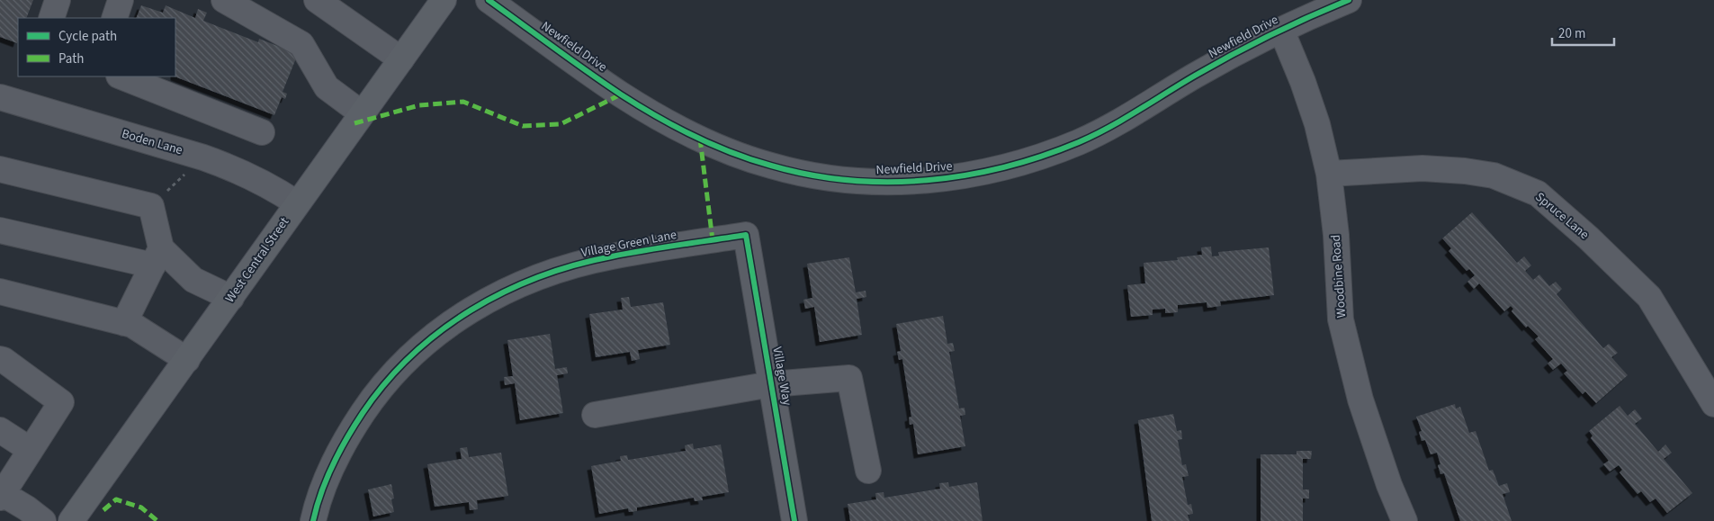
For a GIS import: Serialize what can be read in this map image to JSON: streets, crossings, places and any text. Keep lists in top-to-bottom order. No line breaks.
{"streets":{"main road":["West Central Street"],"street":["Newfield Drive","Boden Lane","Spruce Lane","Village Green Lane","Woodbine Road","Village Way"]},"crossings":[["Newfield Drive","Woodbine Road"],["Boden Lane","West Central Street"],["Spruce Lane","Woodbine Road"],["Village Green Lane","Village Way"]],"legend":["Cycle path","Path"],"scale_bar":"20 m"}
